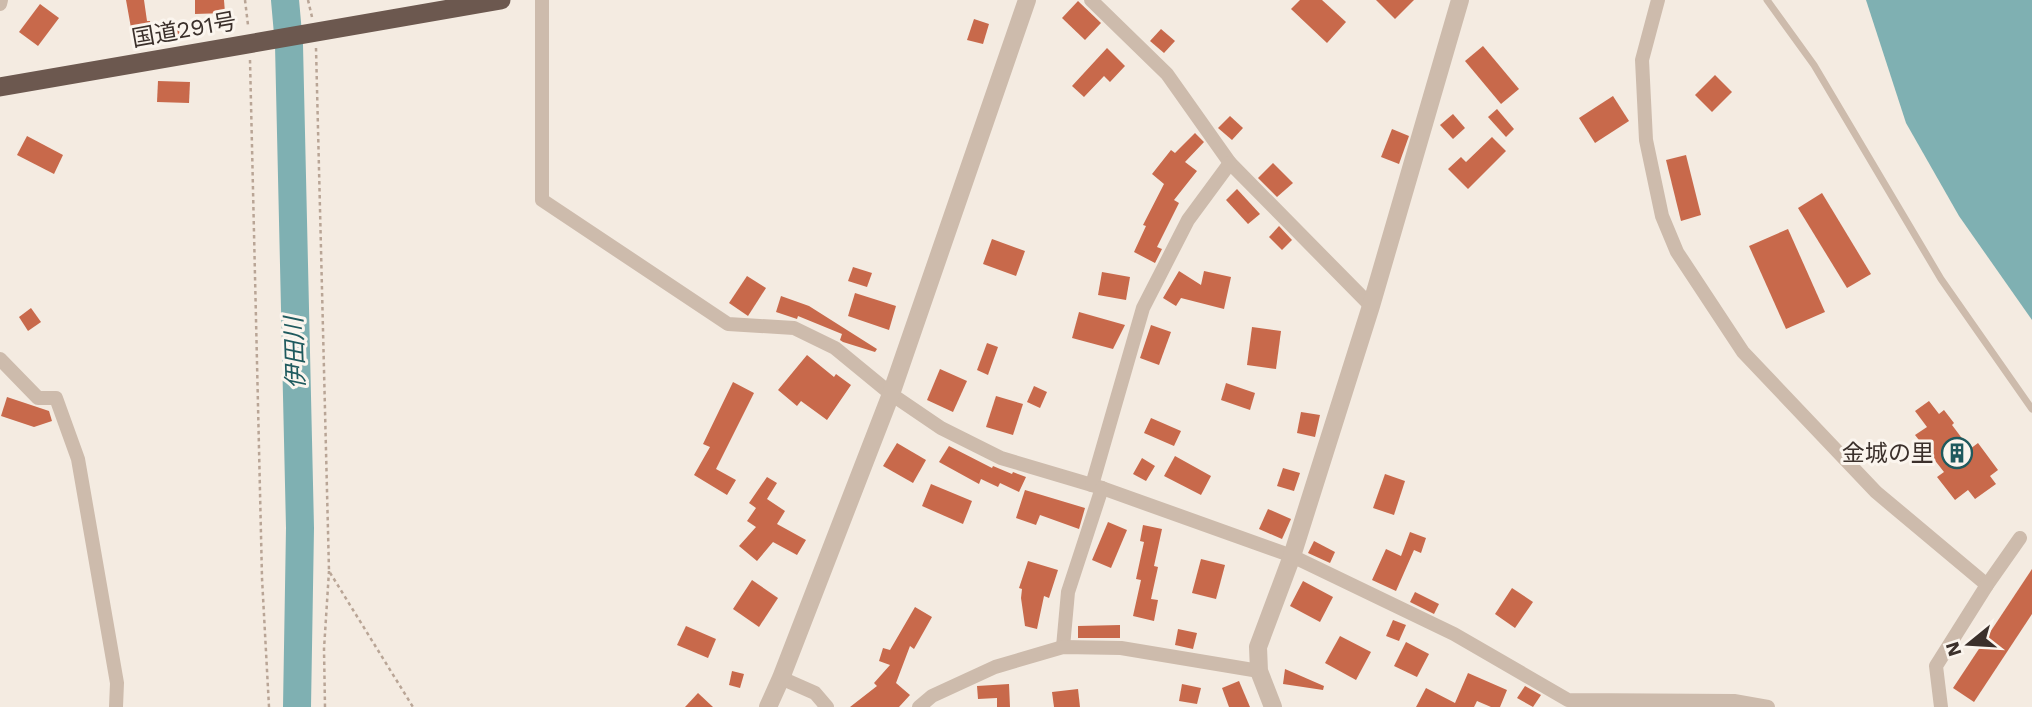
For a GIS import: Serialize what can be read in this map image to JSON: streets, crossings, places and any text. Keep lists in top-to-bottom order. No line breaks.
{"streets":{"highway":["国道291号"]},"water":["伊田川"],"places":{"building":["金城の里"]},"north":"left"}
